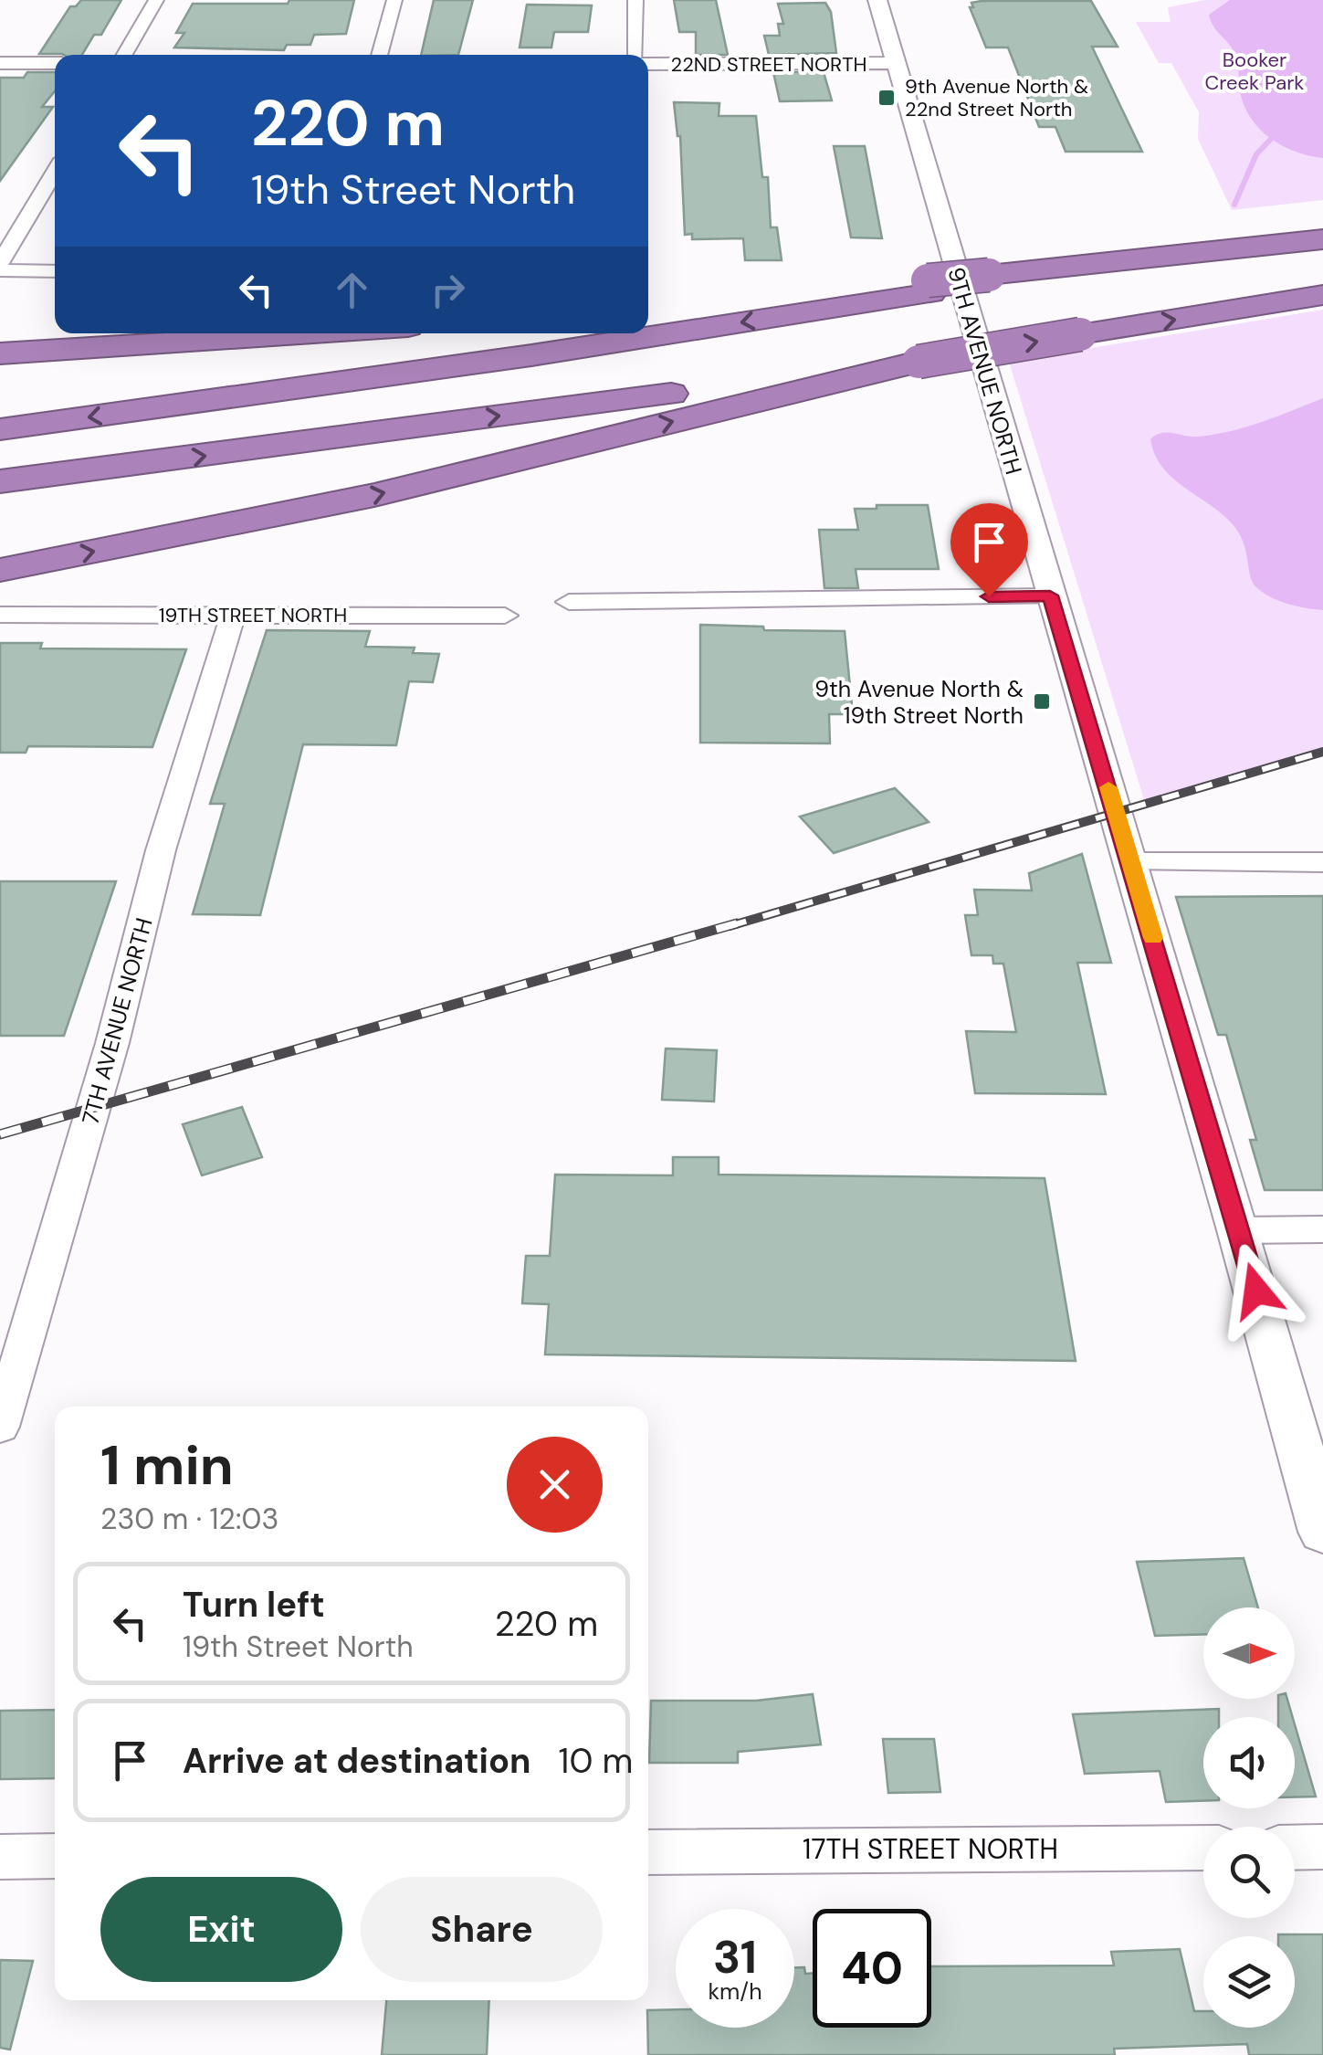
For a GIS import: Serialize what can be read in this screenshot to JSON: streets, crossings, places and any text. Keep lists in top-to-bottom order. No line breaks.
{"streets":{"street":["22ND STREET NORTH","9TH AVENUE NORTH","19TH STREET NORTH","7TH AVENUE NORTH","17TH STREET NORTH"]},"crossings":[["22ND STREET NORTH","9TH AVENUE NORTH"],["19TH STREET NORTH","7TH AVENUE NORTH"]],"parks":["Booker Creek Park"],"places":{"transit":["9th Avenue North & 22nd Street North","9th Avenue North & 19th Street North"]},"north":"right","page":{"turn":["220 m","19th Street North"],"heading":["1 min","230 m · 12:03"],"list":[{"name":"Turn left","note":"19th Street North","value":"220 m"},{"name":"Arrive at destination","value":"10 m"}],"buttons":["Exit","Share"],"speed":"31 km/h","limit":"40"}}
